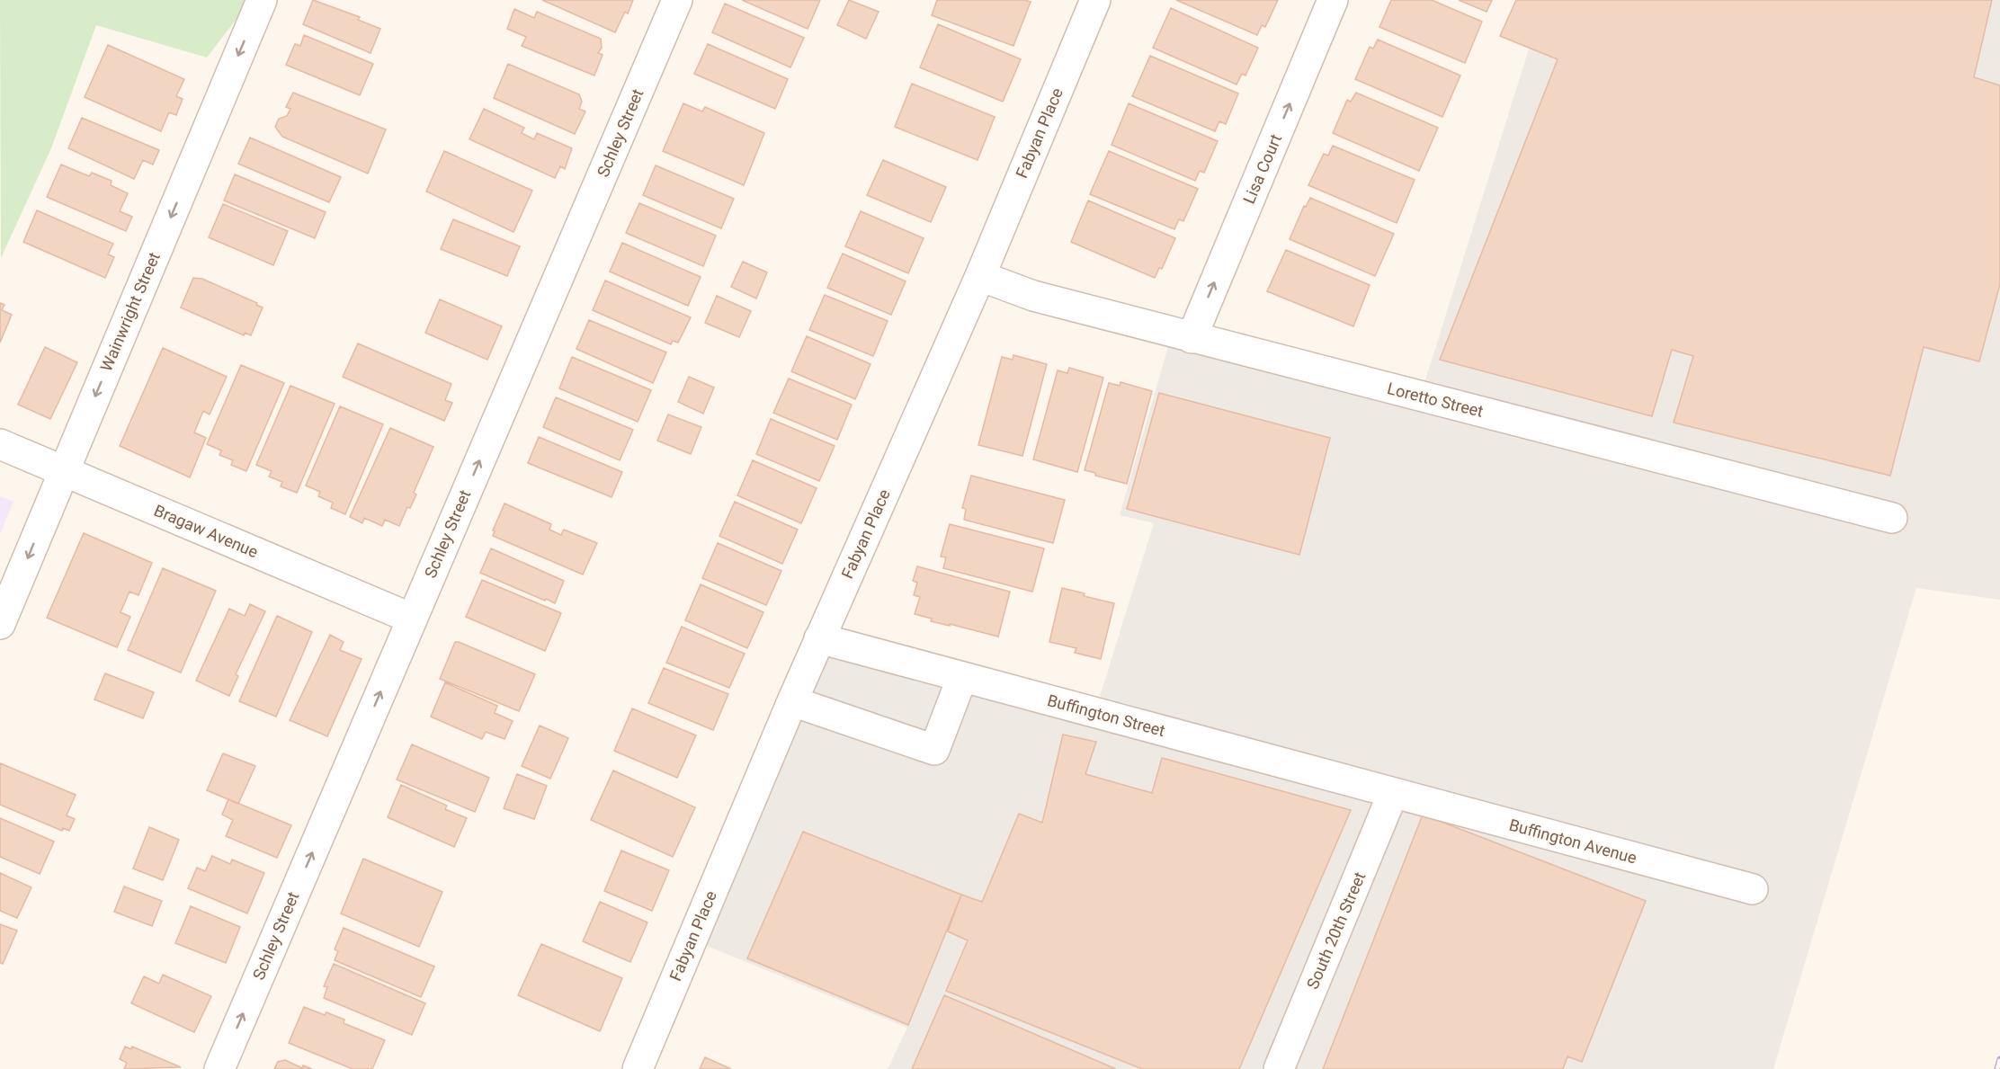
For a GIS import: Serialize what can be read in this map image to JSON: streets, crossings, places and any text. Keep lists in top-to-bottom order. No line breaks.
{"streets":{"street":["Schley Street","Fabyan Place","Lisa Court","Wainwright Street","Loretto Street","Bragaw Avenue","Buffington Street","Buffington Avenue","South 20th Street"]},"crossings":[["Schley Street","Bragaw Avenue"],["Fabyan Place","Loretto Street"],["Fabyan Place","Buffington Street"],["Lisa Court","Loretto Street"],["Wainwright Street","Bragaw Avenue"],["Buffington Street","Buffington Avenue"],["Buffington Street","South 20th Street"],["Buffington Avenue","South 20th Street"]],"one_way":["Schley Street","Lisa Court","Wainwright Street"]}
